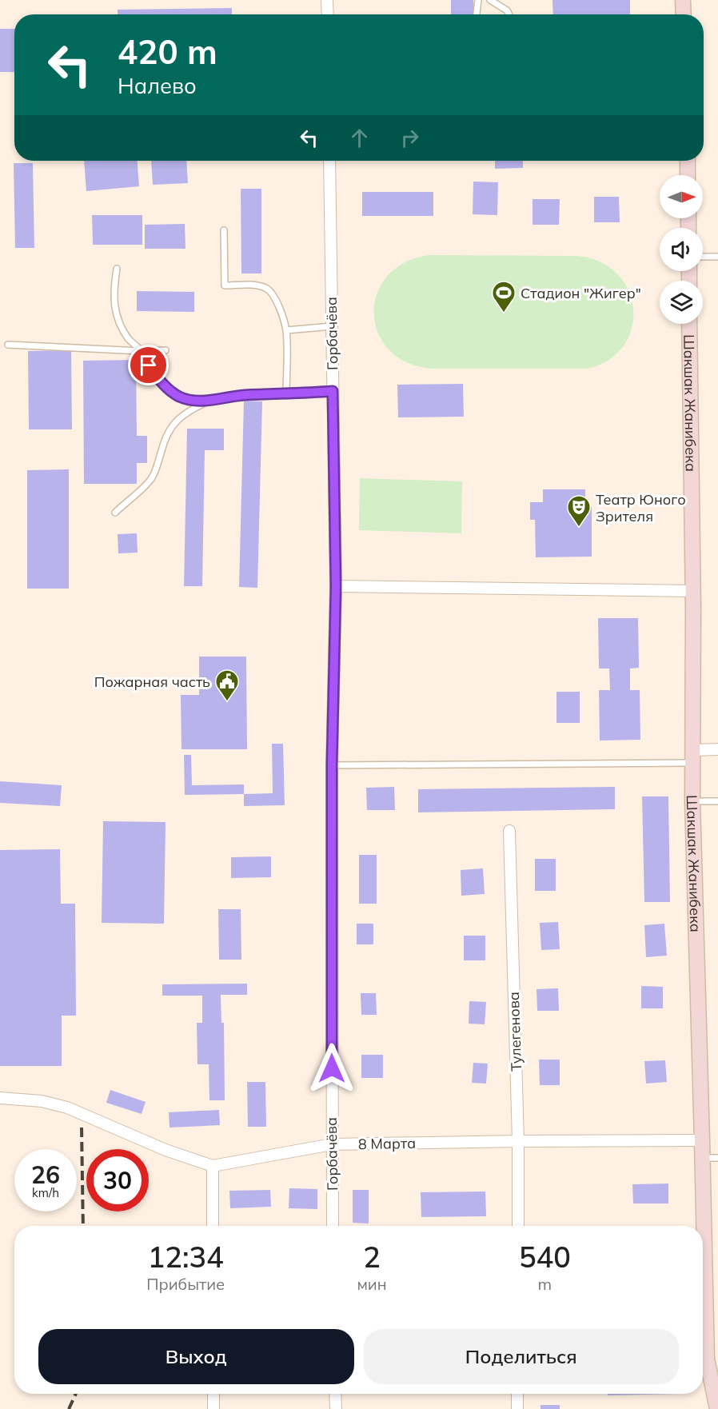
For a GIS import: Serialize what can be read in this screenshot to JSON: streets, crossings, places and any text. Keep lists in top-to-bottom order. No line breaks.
{"streets":{"main road":["Шакшак Жанибека"],"street":["Горбачёва","Тулегенова","8 Марта"]},"crossings":[["Горбачёва","8 Марта"],["Шакшак Жанибека","8 Марта"],["Тулегенова","8 Марта"]],"places":{"sports":["Стадион \"Жигер\""],"theatre":["Театр Юного Зрителя"],"public building":["Пожарная часть"]},"north":"right","page":{"turn":["420 m","Налево"],"speed":"26 km/h","limit":"30","eta":["12:34","Прибытие","2","мин","540","m"],"buttons":["Выход","Поделиться"]}}
